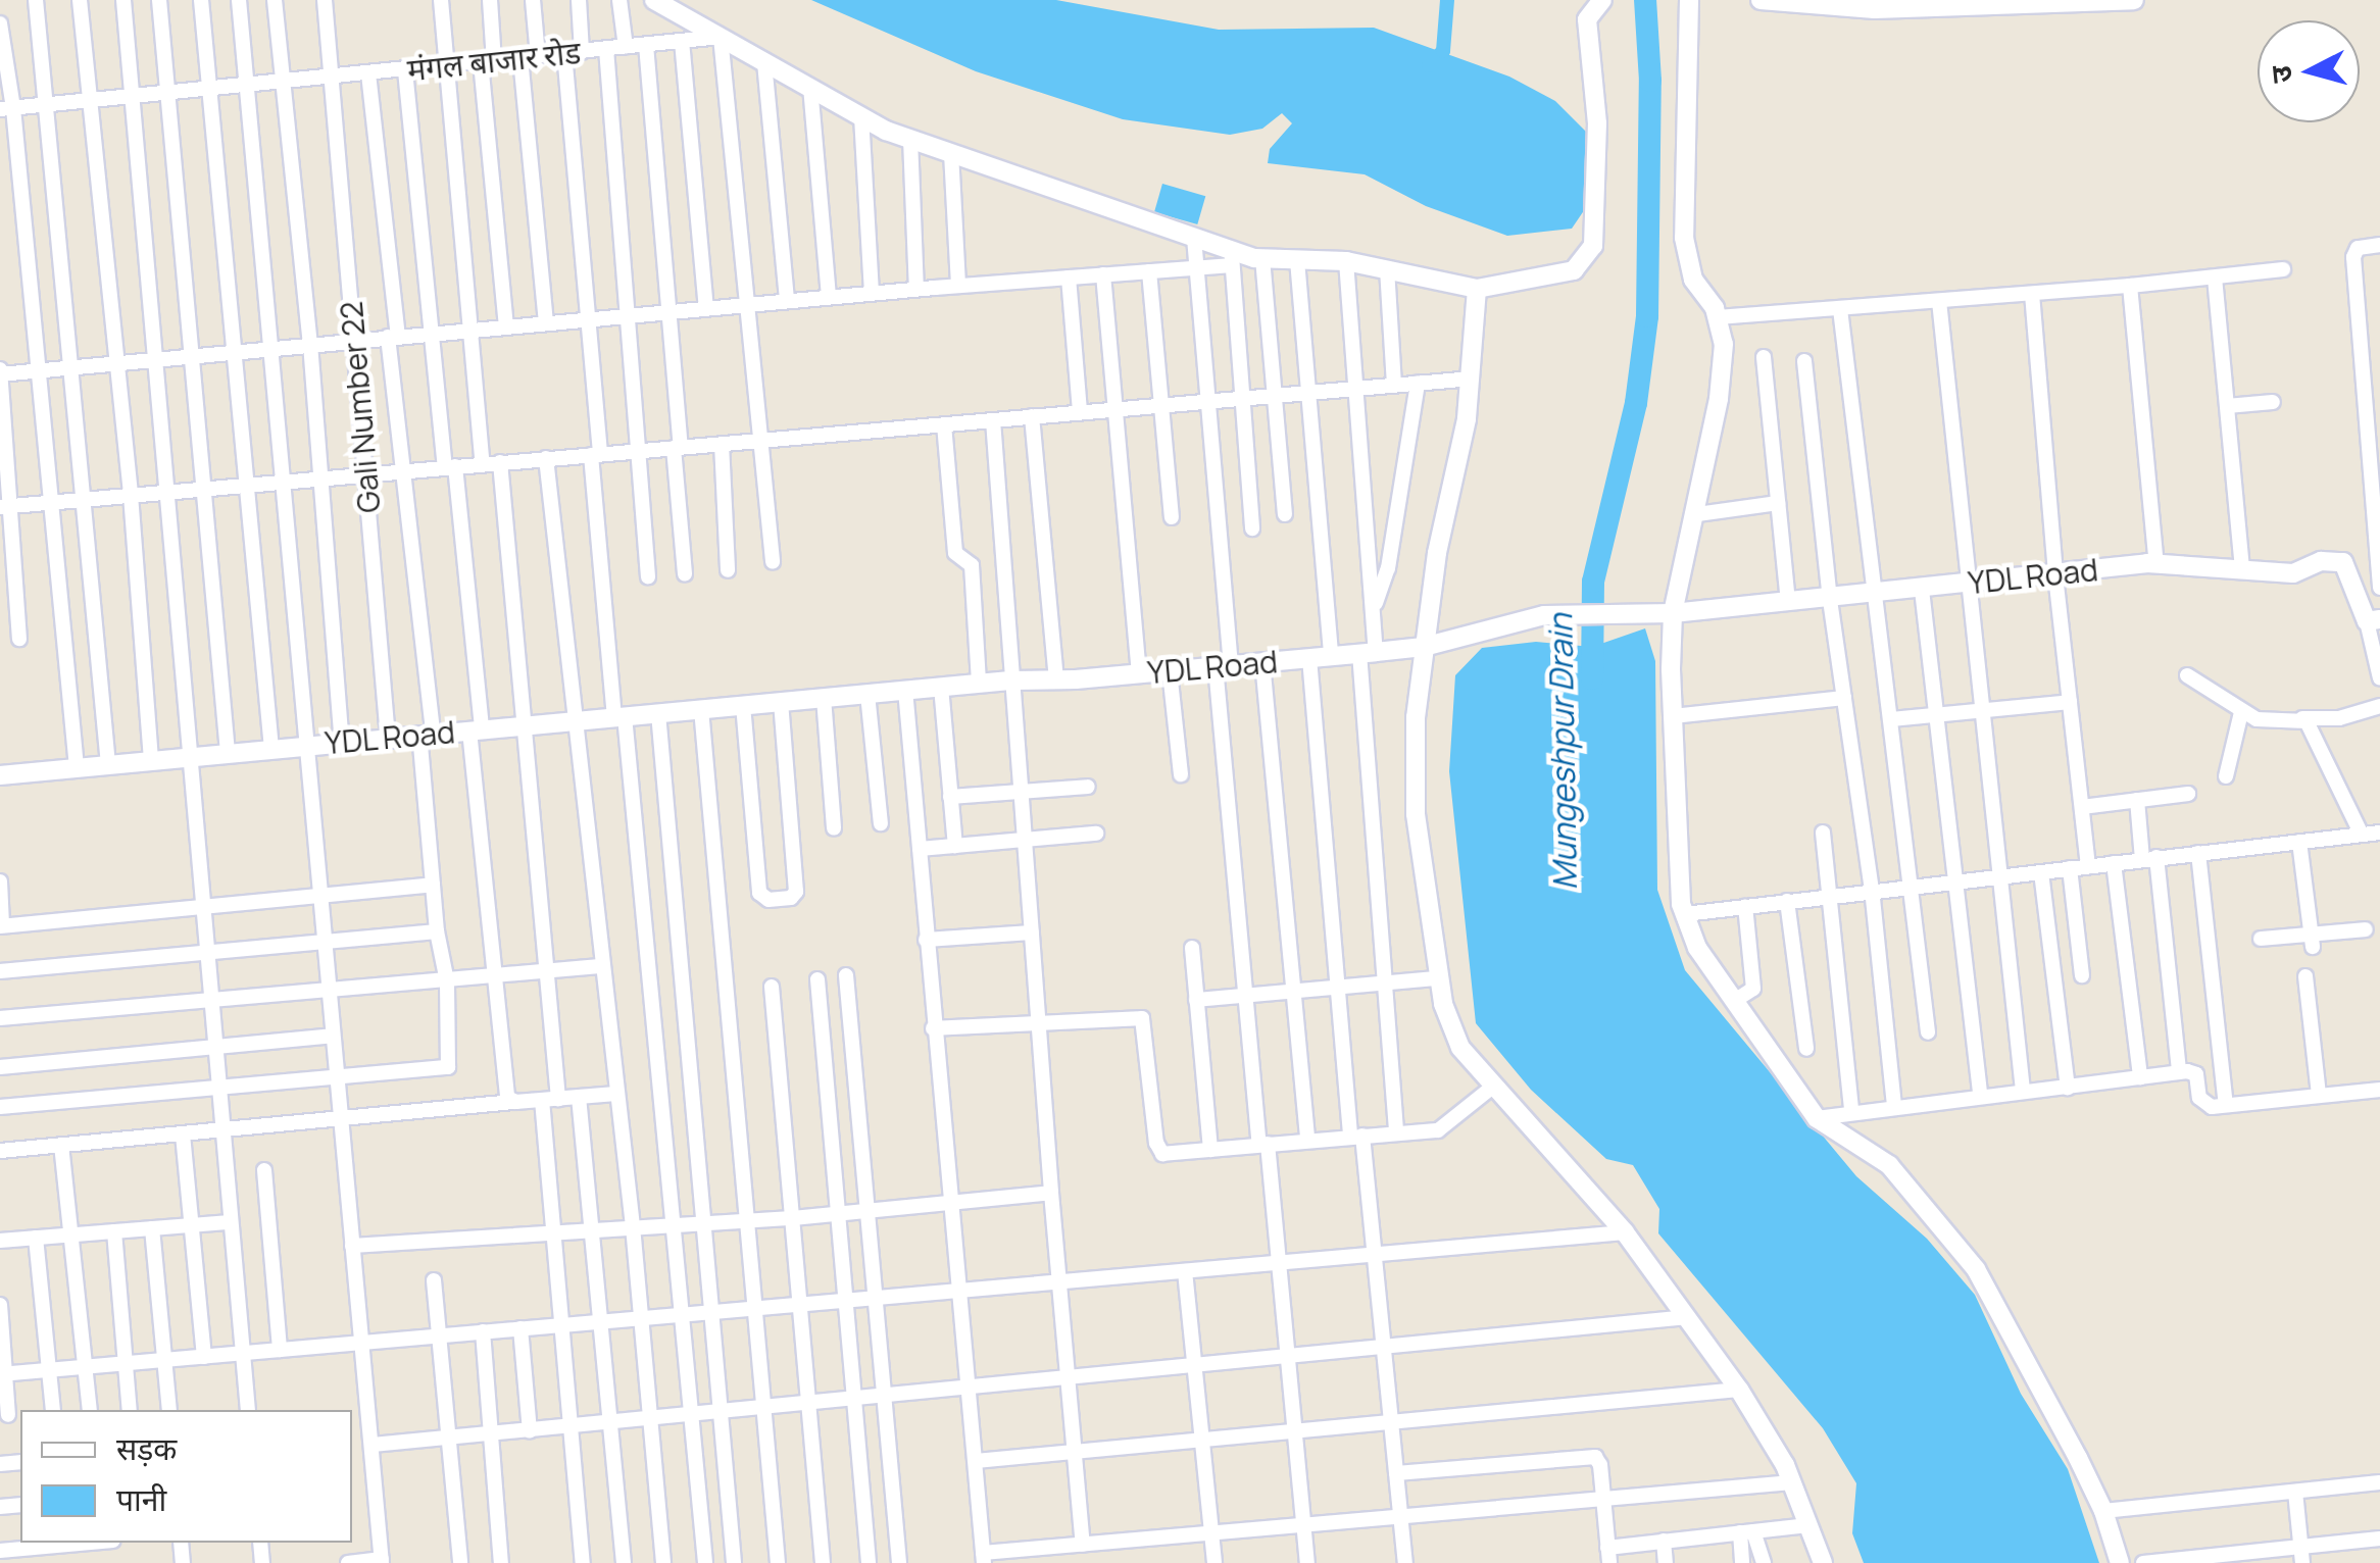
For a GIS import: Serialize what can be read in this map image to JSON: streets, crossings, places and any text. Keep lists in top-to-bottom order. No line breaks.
{"streets":{"street":["मंगल बाजार रोड","Gali Number 22","YDL Road"]},"crossings":[["मंगल बाजार रोड","Gali Number 22"],["Gali Number 22","YDL Road"]],"water":["Mungeshpur Drain"],"legend":["सड़क","पानी"],"north":"left"}
